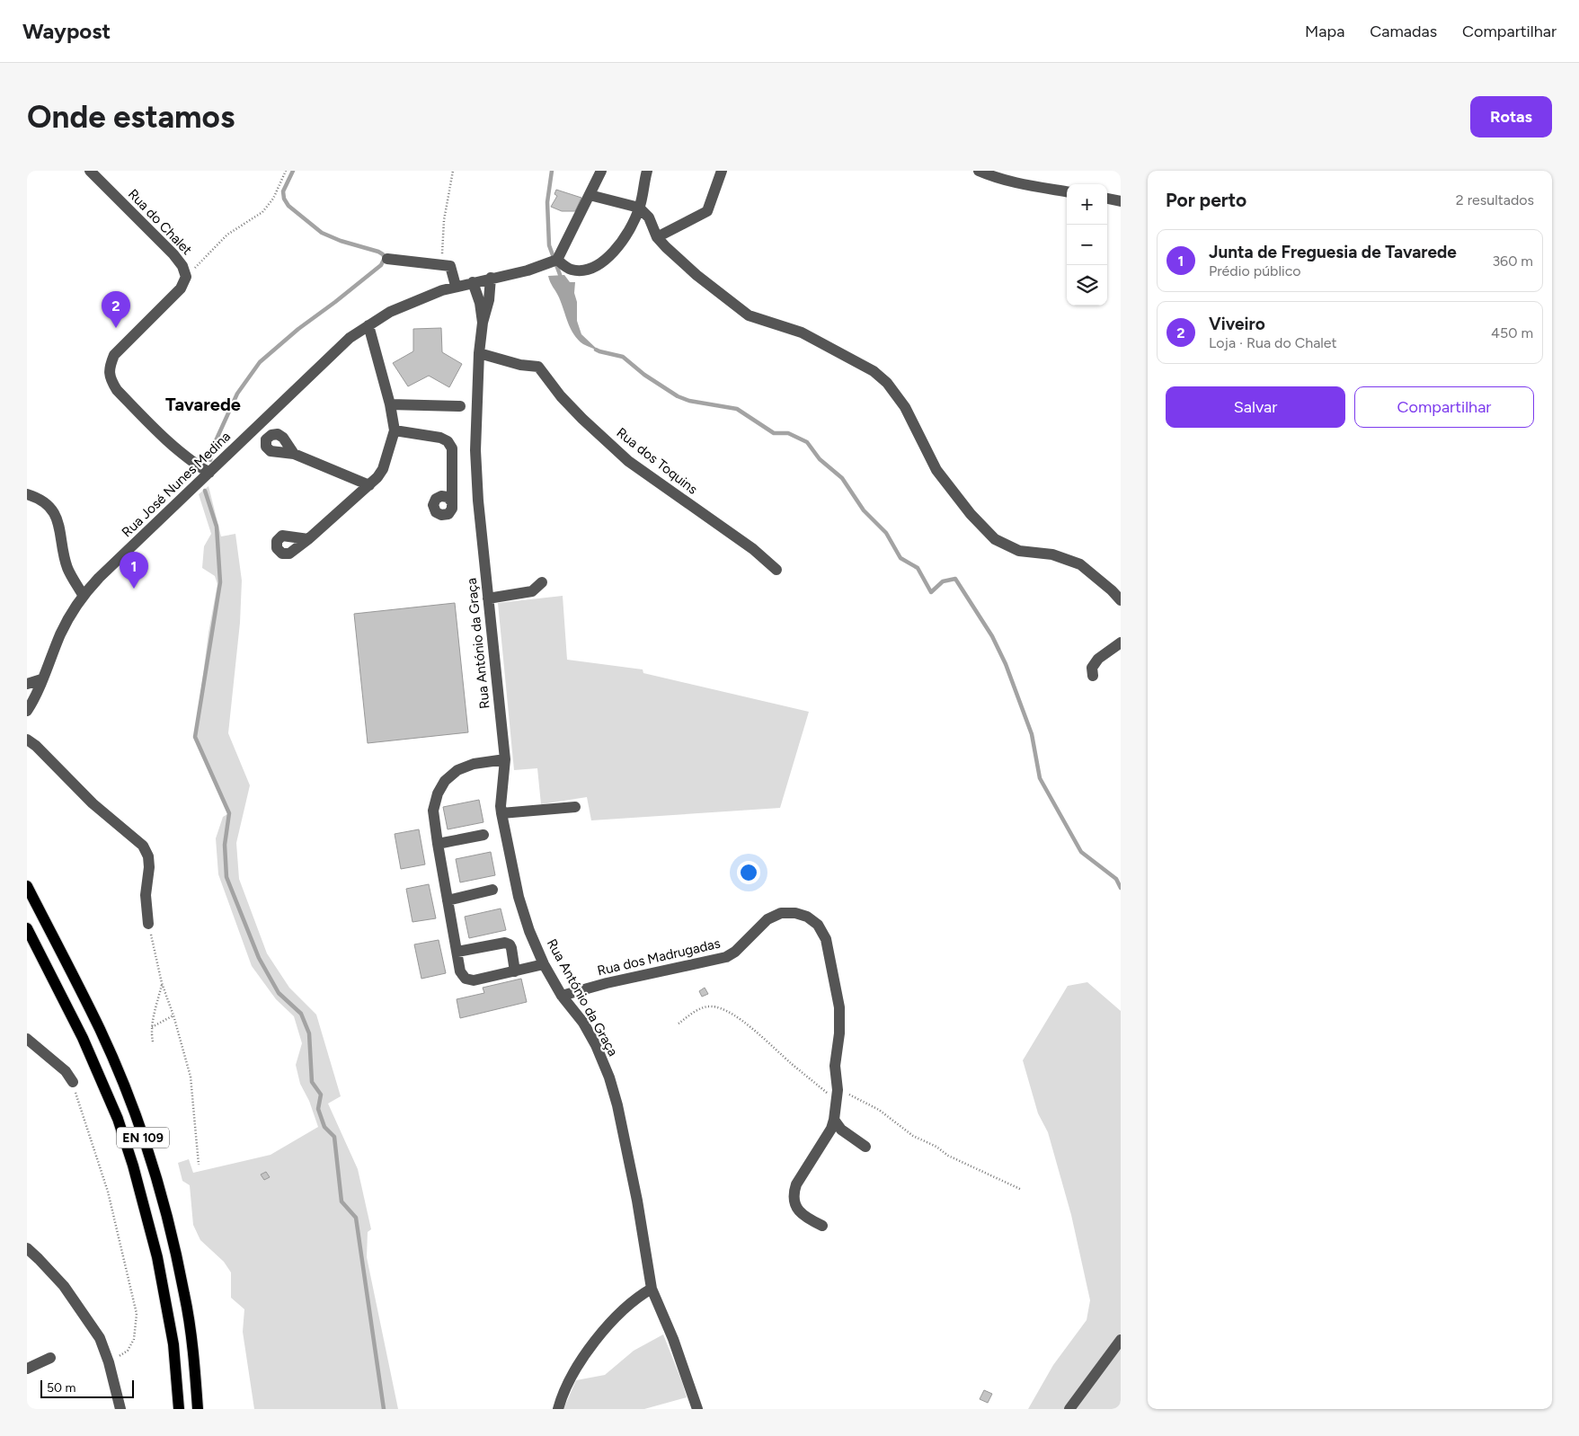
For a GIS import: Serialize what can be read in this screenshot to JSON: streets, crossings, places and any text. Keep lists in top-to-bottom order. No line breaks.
{"streets":{"main road":["EN 109"],"street":["Rua do Chalet","Rua dos Toquins","Rua José Nunes Medina","Rua António da Graça","Rua dos Madrugadas"]},"crossings":[["Rua do Chalet","Rua José Nunes Medina"],["Rua dos Toquins","Rua António da Graça"],["Rua José Nunes Medina","Rua António da Graça"],["Rua António da Graça","Rua dos Madrugadas"]],"districts":["Tavarede"],"scale_bar":"50 m","page":{"header":"Waypost","nav":["Mapa","Camadas","Compartilhar"],"buttons":["Rotas",["Salvar","Compartilhar"]],"title":"Onde estamos","heading":["Por perto","2 resultados"],"map_buttons":["+","−"],"list":[{"mark":"1","name":"Junta de Freguesia de Tavarede","note":"Prédio público","value":"360 m"},{"mark":"2","name":"Viveiro","note":"Loja · Rua do Chalet","value":"450 m"}],"pins":["2","1"],"scale":"50 m"}}
